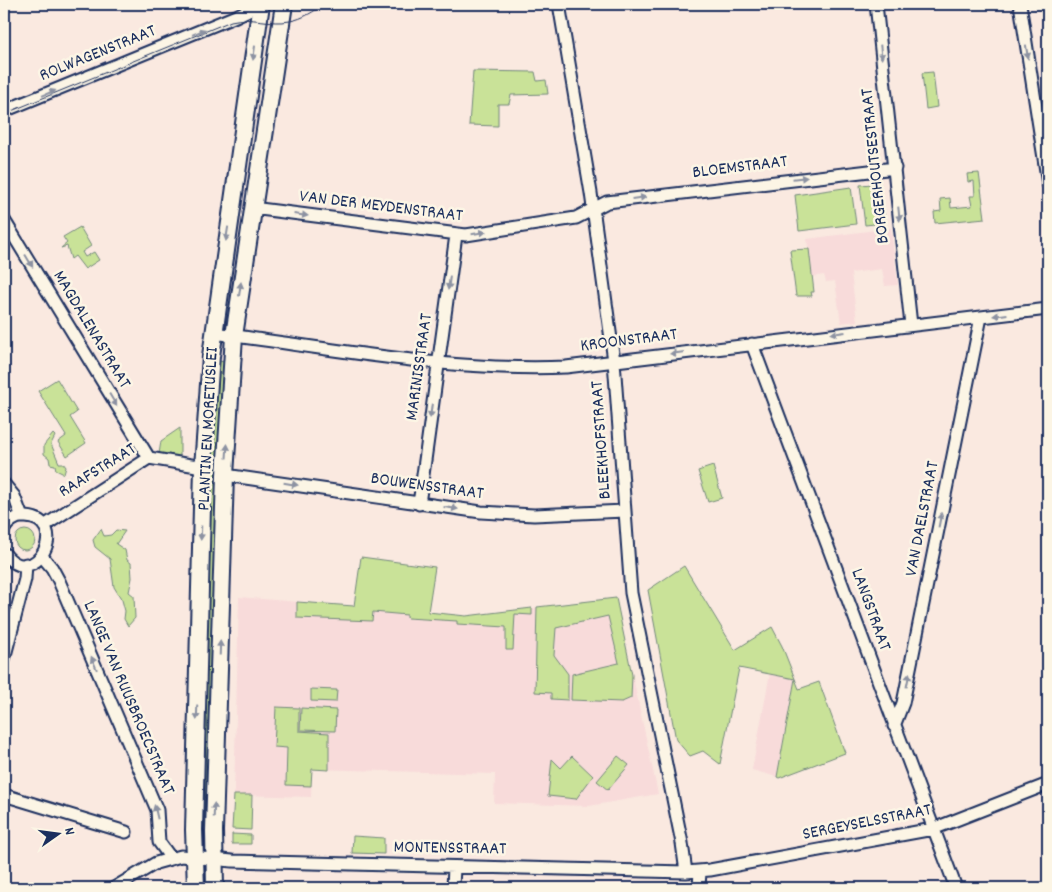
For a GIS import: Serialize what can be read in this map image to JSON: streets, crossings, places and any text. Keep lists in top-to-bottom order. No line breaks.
{"streets":{"main road":["PLANTIN EN MORETUSLEI"],"street":["ROLWAGENSTRAAT","BORGERHOUTSESTRAAT","BLOEMSTRAAT","VAN DER MEYDENSTRAAT","MAGDALENASTRAAT","KROONSTRAAT","MARINISSTRAAT","BLEEKHOFSTRAAT","RAAFSTRAAT","BOUWENSSTRAAT","VAN DAELSTRAAT","LANGSTRAAT","LANGE VAN RUUSBROECSTRAAT","SERGEYSELSSTRAAT","MONTENSSTRAAT"]},"crossings":[["ROLWAGENSTRAAT","PLANTIN EN MORETUSLEI"],["BORGERHOUTSESTRAAT","BLOEMSTRAAT"],["BORGERHOUTSESTRAAT","KROONSTRAAT"],["BLOEMSTRAAT","VAN DER MEYDENSTRAAT"],["BLOEMSTRAAT","BLEEKHOFSTRAAT"],["VAN DER MEYDENSTRAAT","MARINISSTRAAT"],["VAN DER MEYDENSTRAAT","PLANTIN EN MORETUSLEI"],["VAN DER MEYDENSTRAAT","BLEEKHOFSTRAAT"],["MAGDALENASTRAAT","RAAFSTRAAT"],["KROONSTRAAT","MARINISSTRAAT"],["KROONSTRAAT","PLANTIN EN MORETUSLEI"],["KROONSTRAAT","BLEEKHOFSTRAAT"],["KROONSTRAAT","VAN DAELSTRAAT"],["KROONSTRAAT","LANGSTRAAT"],["MARINISSTRAAT","BOUWENSSTRAAT"],["PLANTIN EN MORETUSLEI","RAAFSTRAAT"],["PLANTIN EN MORETUSLEI","BOUWENSSTRAAT"],["PLANTIN EN MORETUSLEI","MONTENSSTRAAT"],["BLEEKHOFSTRAAT","BOUWENSSTRAAT"],["BLEEKHOFSTRAAT","SERGEYSELSSTRAAT"],["BLEEKHOFSTRAAT","MONTENSSTRAAT"],["VAN DAELSTRAAT","LANGSTRAAT"],["LANGSTRAAT","SERGEYSELSSTRAAT"],["SERGEYSELSSTRAAT","MONTENSSTRAAT"]],"one_way":["ROLWAGENSTRAAT","BORGERHOUTSESTRAAT","BLOEMSTRAAT","VAN DER MEYDENSTRAAT","MAGDALENASTRAAT","KROONSTRAAT","MARINISSTRAAT","BOUWENSSTRAAT","VAN DAELSTRAAT","LANGE VAN RUUSBROECSTRAAT"],"north":"right"}
